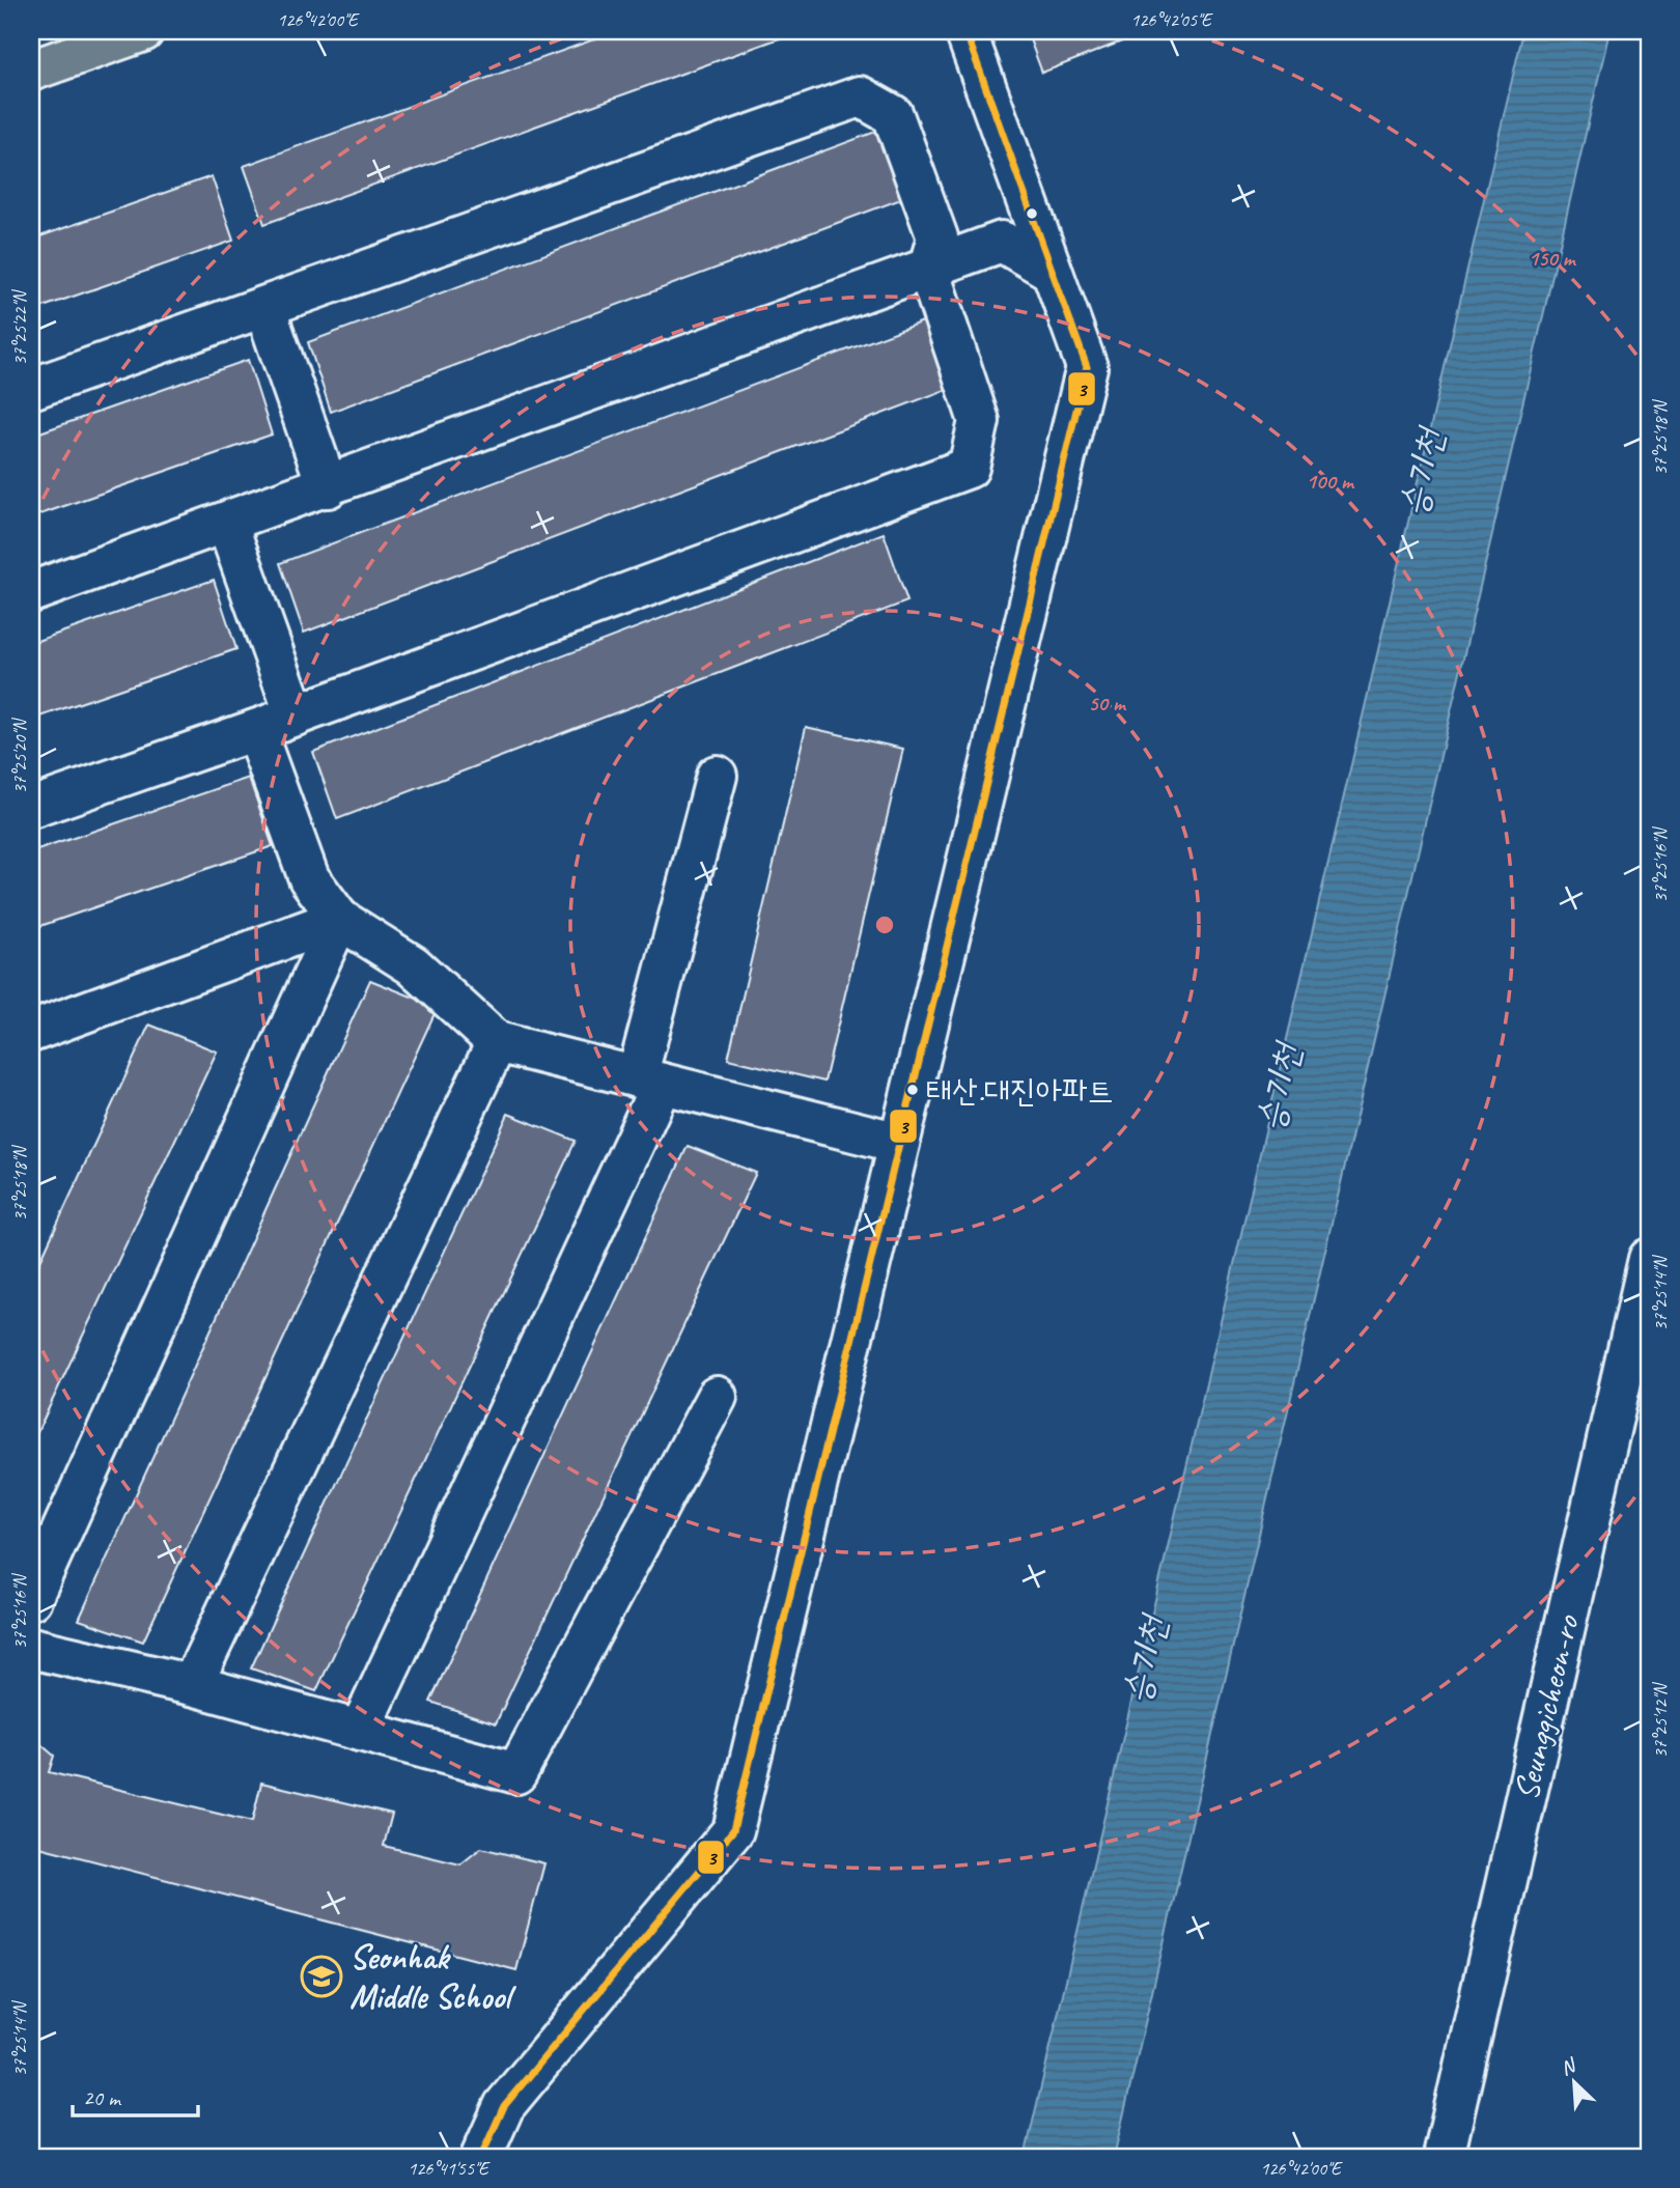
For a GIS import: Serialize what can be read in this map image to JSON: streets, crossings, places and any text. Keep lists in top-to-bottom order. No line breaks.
{"streets":{"street":["Seunggicheon-ro"]},"water":["승기천"],"places":{"other":["태산.대진아파트"],"school or university":["Seonhak Middle School"]},"lines":["transit line 3"],"scale_bar":"20 m","north":"top left","coordinates":["126°42'00\"E","126°42'05\"E","37°25'22\"N","37°25'18\"N","37°25'20\"N","37°25'16\"N","37°25'14\"N","37°25'12\"N","126°41'55\"E"],"rings":["150 m","100 m","50 m"]}
